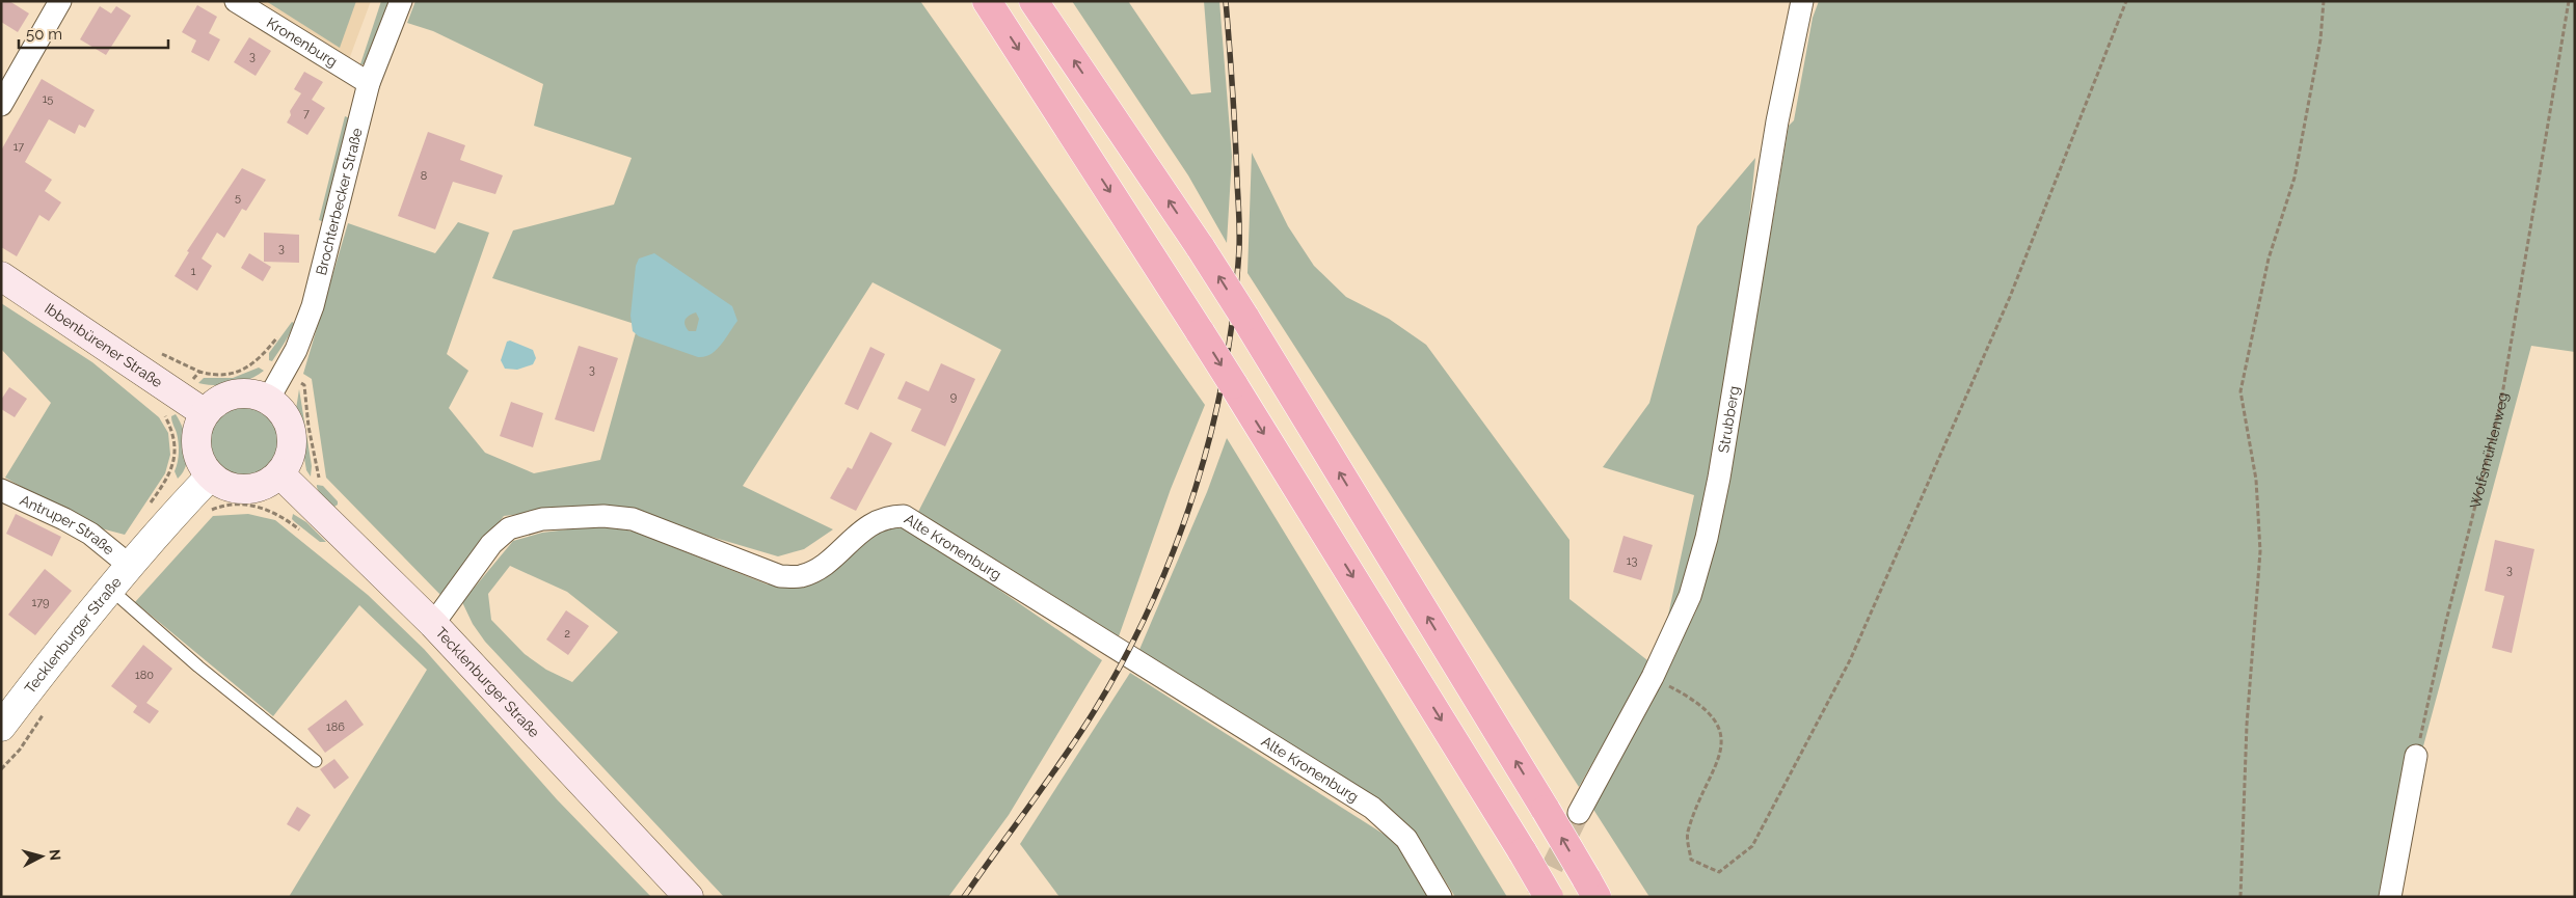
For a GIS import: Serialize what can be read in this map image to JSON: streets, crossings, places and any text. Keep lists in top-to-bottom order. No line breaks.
{"streets":{"main road":["Ibbenbürener Straße","Tecklenburger Straße"],"street":["Kronenburg","Brochterbecker Straße","Strubberg","Antruper Straße","Alte Kronenburg"],"path":["Wolfsmühlenweg"]},"crossings":[["Kronenburg","Brochterbecker Straße"],["Brochterbecker Straße","Ibbenbürener Straße"],["Brochterbecker Straße","Tecklenburger Straße"],["Ibbenbürener Straße","Tecklenburger Straße"],["Antruper Straße","Tecklenburger Straße"],["Alte Kronenburg","Tecklenburger Straße"]],"house_numbers":["3","15","7","17","8","5","3","1","3","9","13","3","179","2","180","186"],"scale_bar":"50 m","north":"right"}
